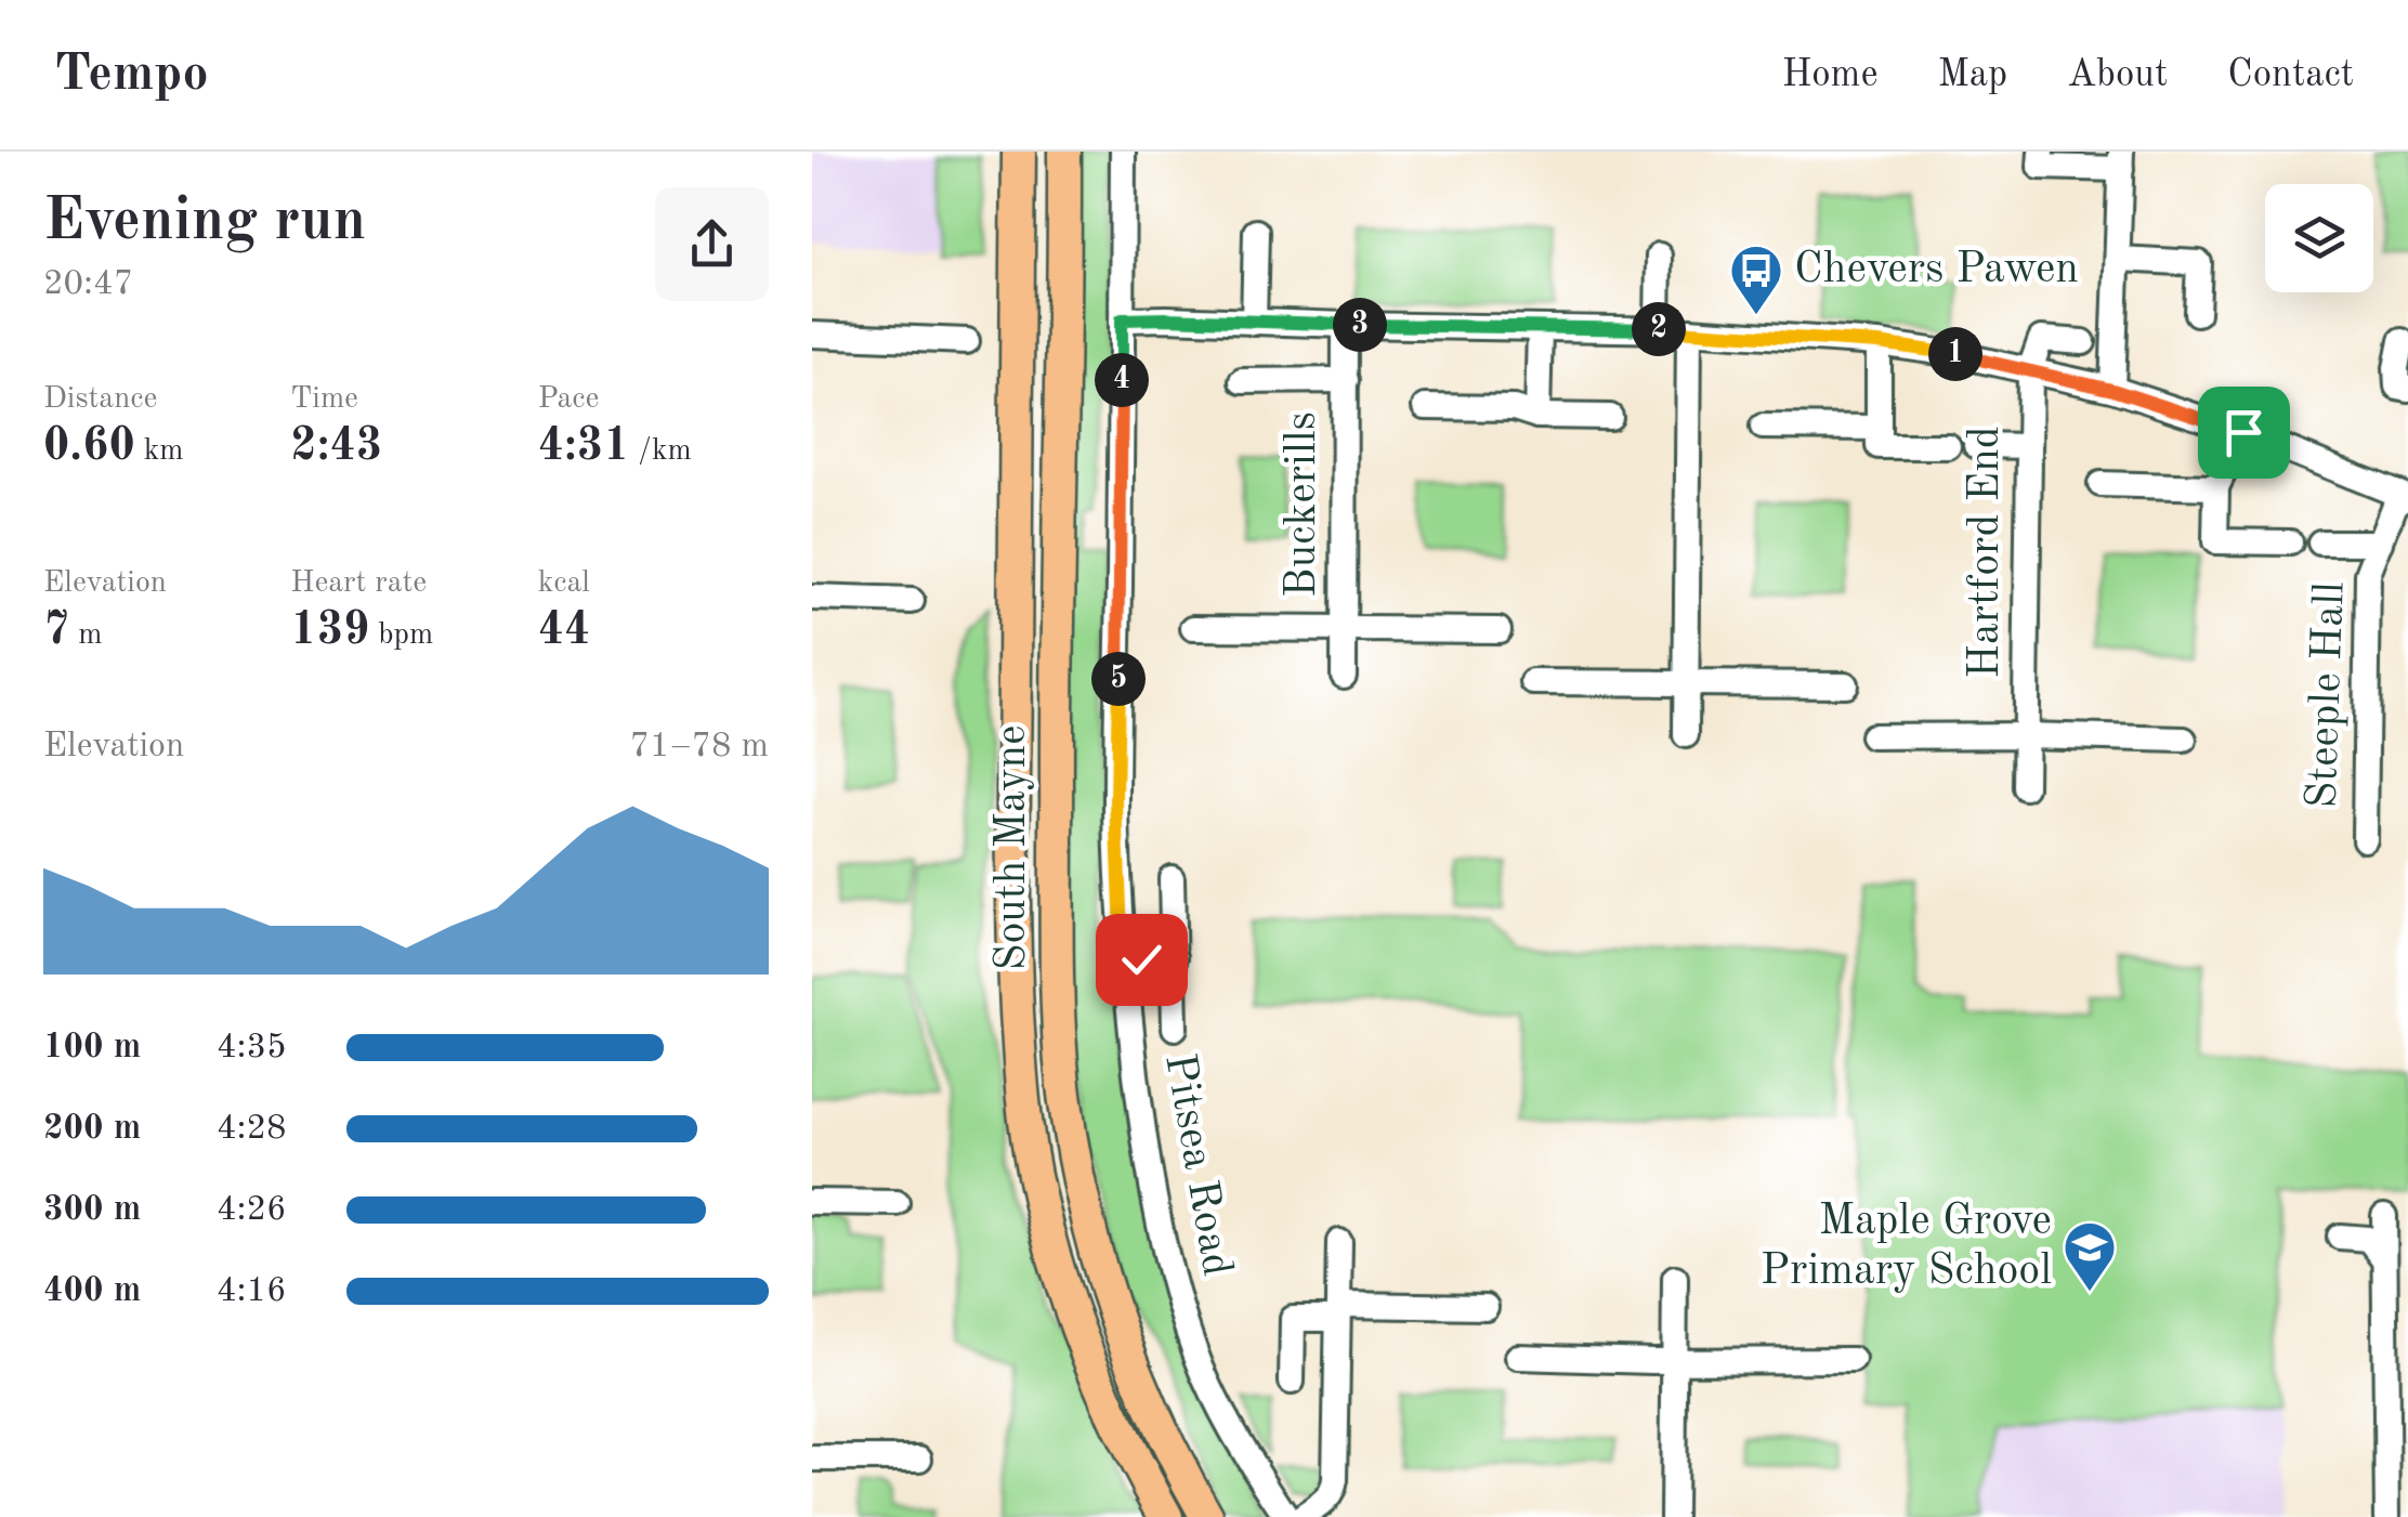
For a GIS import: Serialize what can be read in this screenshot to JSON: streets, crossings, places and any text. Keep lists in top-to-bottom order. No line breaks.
{"streets":{"main road":["South Mayne"],"street":["Buckerills","Hartford End","Steeple Hall","Pitsea Road"]},"places":{"bus stop":["Chevers Pawen"],"school or university":["Maple Grove Primary School"]},"page":{"header":"Tempo","nav":["Home","Map","About","Contact"],"heading":["Evening run","20:47"],"pins":["3","2","1","4","5"],"stats":[["Distance","0.60 km"],["Time","2:43"],["Pace","4:31 /km"],["Elevation","7 m"],["Heart rate","139 bpm"],["kcal","44"]],"chart":["Elevation","71–78 m"],"list":[{"name":"100 m","note":"4:35"},{"name":"200 m","note":"4:28"},{"name":"300 m","note":"4:26"},{"name":"400 m","note":"4:16"}]}}
